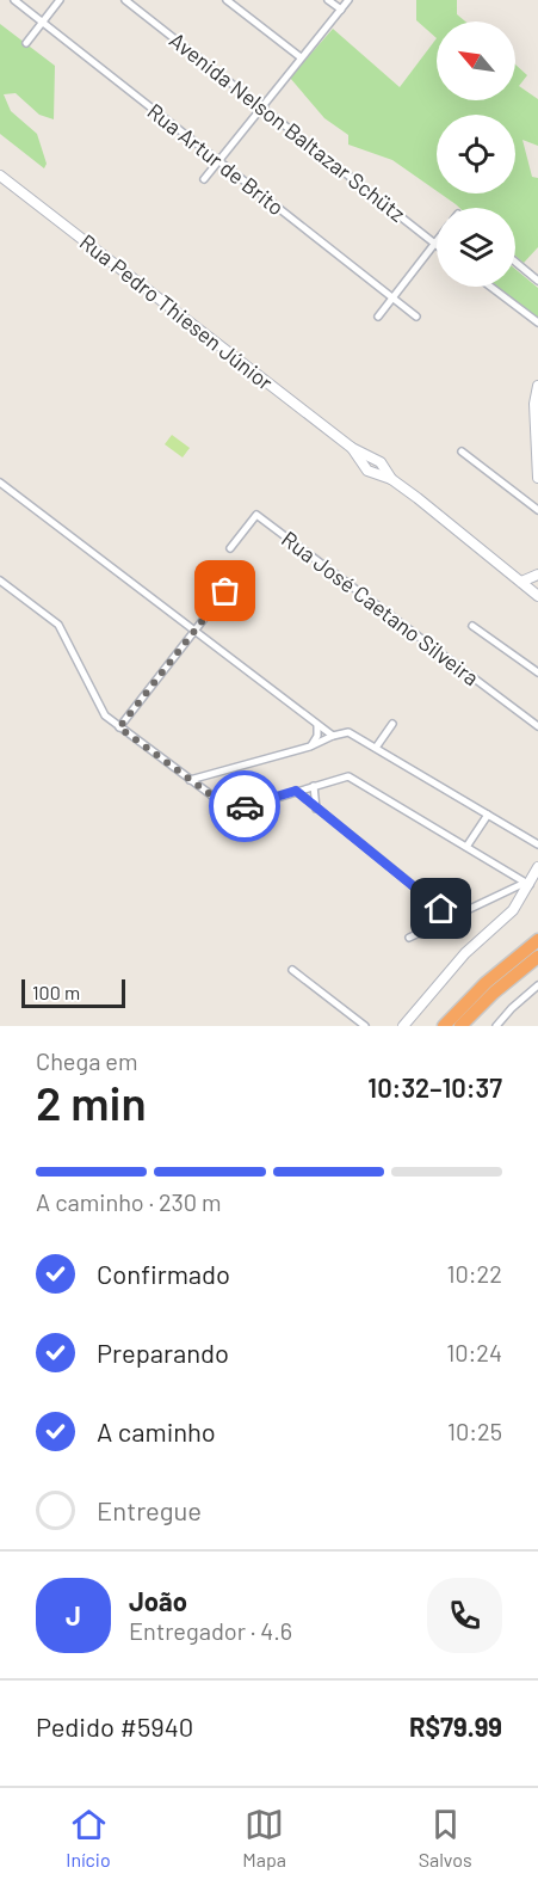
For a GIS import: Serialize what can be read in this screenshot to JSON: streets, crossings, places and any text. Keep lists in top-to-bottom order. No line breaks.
{"streets":{"main road":["Rua Pedro Thiesen Júnior"],"street":["Avenida Nelson Baltazar Schütz","Rua Artur de Brito","Rua José Caetano Silveira"]},"scale_bar":"100 m","north":"top left","page":{"scale":"100 m","heading":["2 min","Chega em","10:32–10:37"],"panel":["João","Entregador · 4.6","Pedido #5940","R$79.99"],"bar":"A caminho · 230 m","list":[["Confirmado","10:22"],["Preparando","10:24"],["A caminho","10:25"],"Entregue"],"round":"J","tabs":["Início","Mapa","Salvos"]}}
